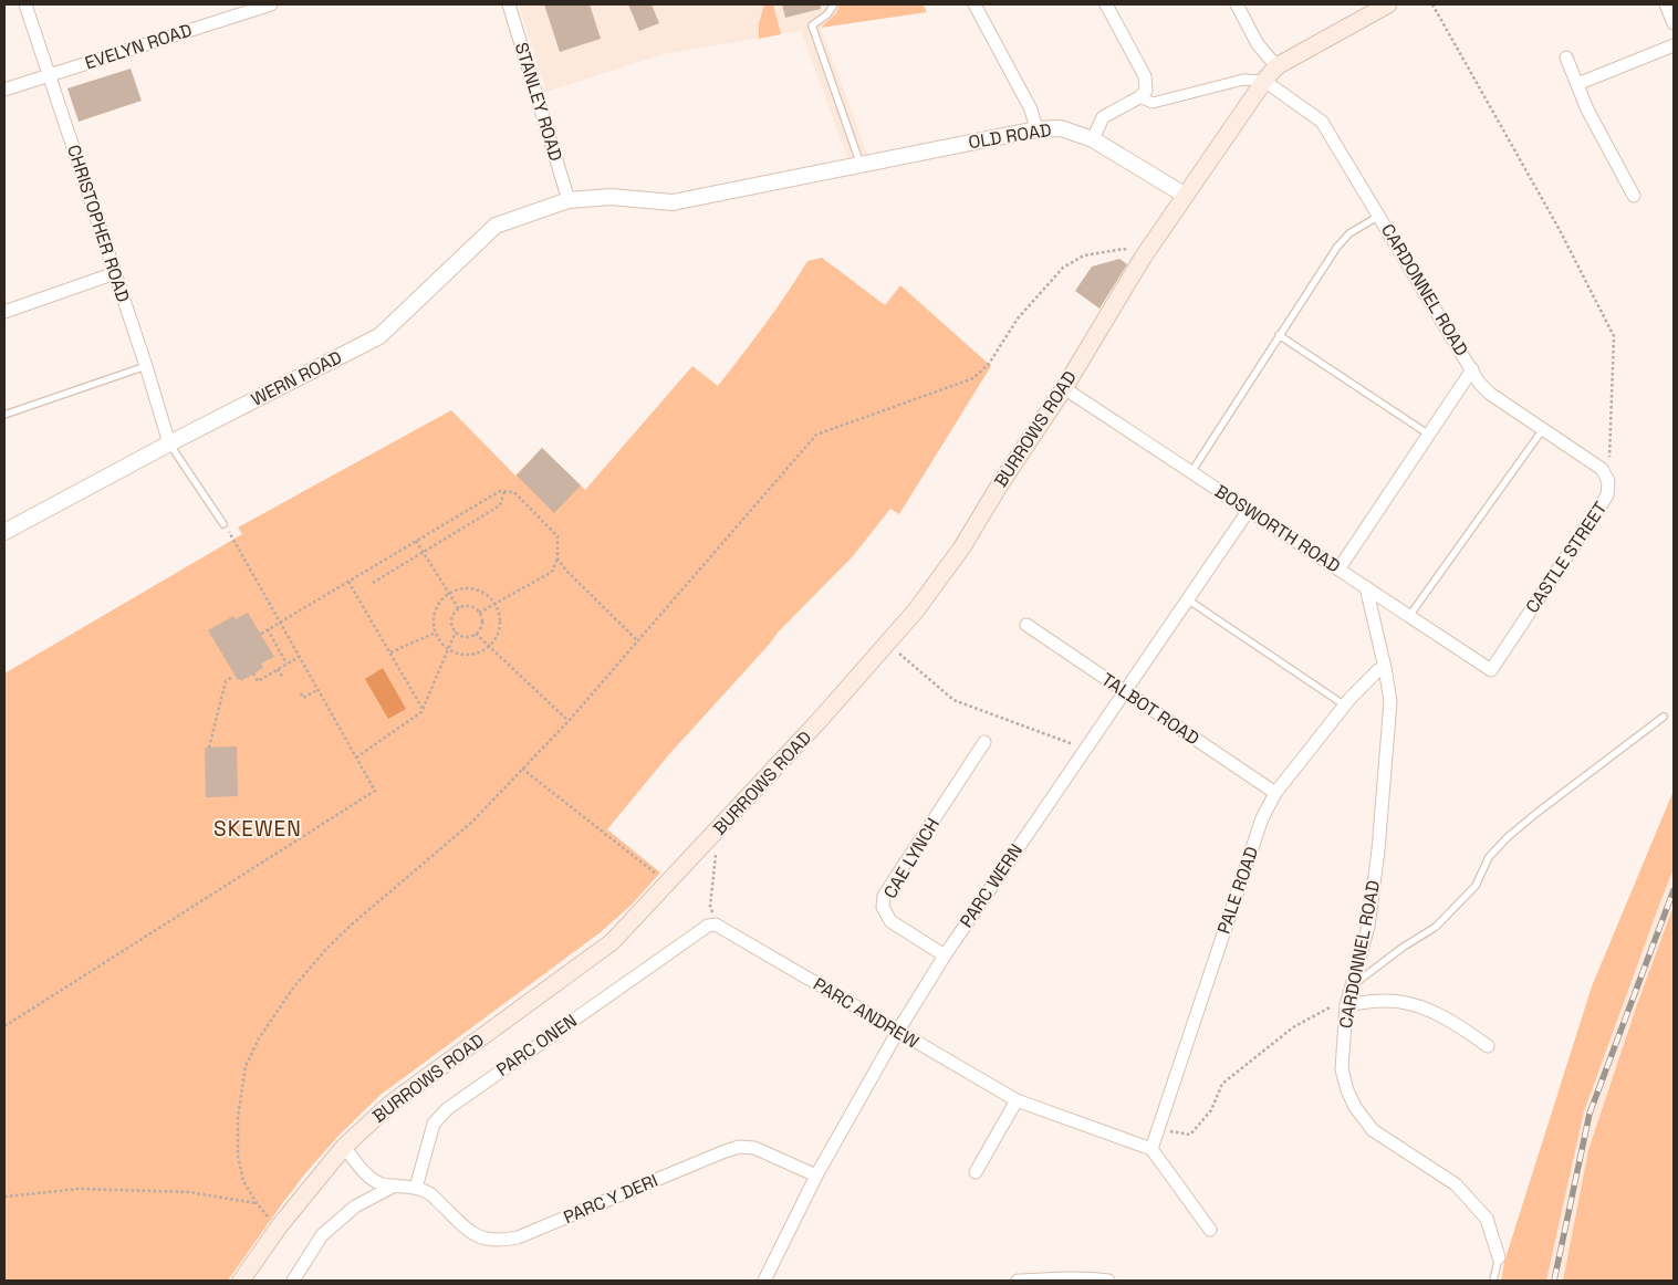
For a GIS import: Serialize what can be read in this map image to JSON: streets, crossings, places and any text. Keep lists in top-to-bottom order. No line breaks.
{"streets":{"main road":["BURROWS ROAD"],"street":["EVELYN ROAD","STANLEY ROAD","OLD ROAD","CHRISTOPHER ROAD","CARDONNEL ROAD","WERN ROAD","BOSWORTH ROAD","CASTLE STREET","TALBOT ROAD","CAE LYNCH","PARC WERN","PALE ROAD","PARC ANDREW","PARC ONEN","PARC Y DERI"]},"crossings":[["EVELYN ROAD","CHRISTOPHER ROAD"],["STANLEY ROAD","OLD ROAD"],["STANLEY ROAD","WERN ROAD"],["OLD ROAD","WERN ROAD"],["OLD ROAD","BURROWS ROAD"],["CHRISTOPHER ROAD","WERN ROAD"],["CARDONNEL ROAD","BOSWORTH ROAD"],["CARDONNEL ROAD","CASTLE STREET"],["CARDONNEL ROAD","PALE ROAD"],["BURROWS ROAD","BOSWORTH ROAD"],["BOSWORTH ROAD","CASTLE STREET"],["BOSWORTH ROAD","PARC WERN"],["TALBOT ROAD","PARC WERN"],["TALBOT ROAD","PALE ROAD"],["CAE LYNCH","PARC WERN"],["PARC WERN","PARC ANDREW"],["PARC WERN","PARC Y DERI"],["PARC ANDREW","PARC ONEN"],["PARC ONEN","PARC Y DERI"]],"districts":["SKEWEN"]}
